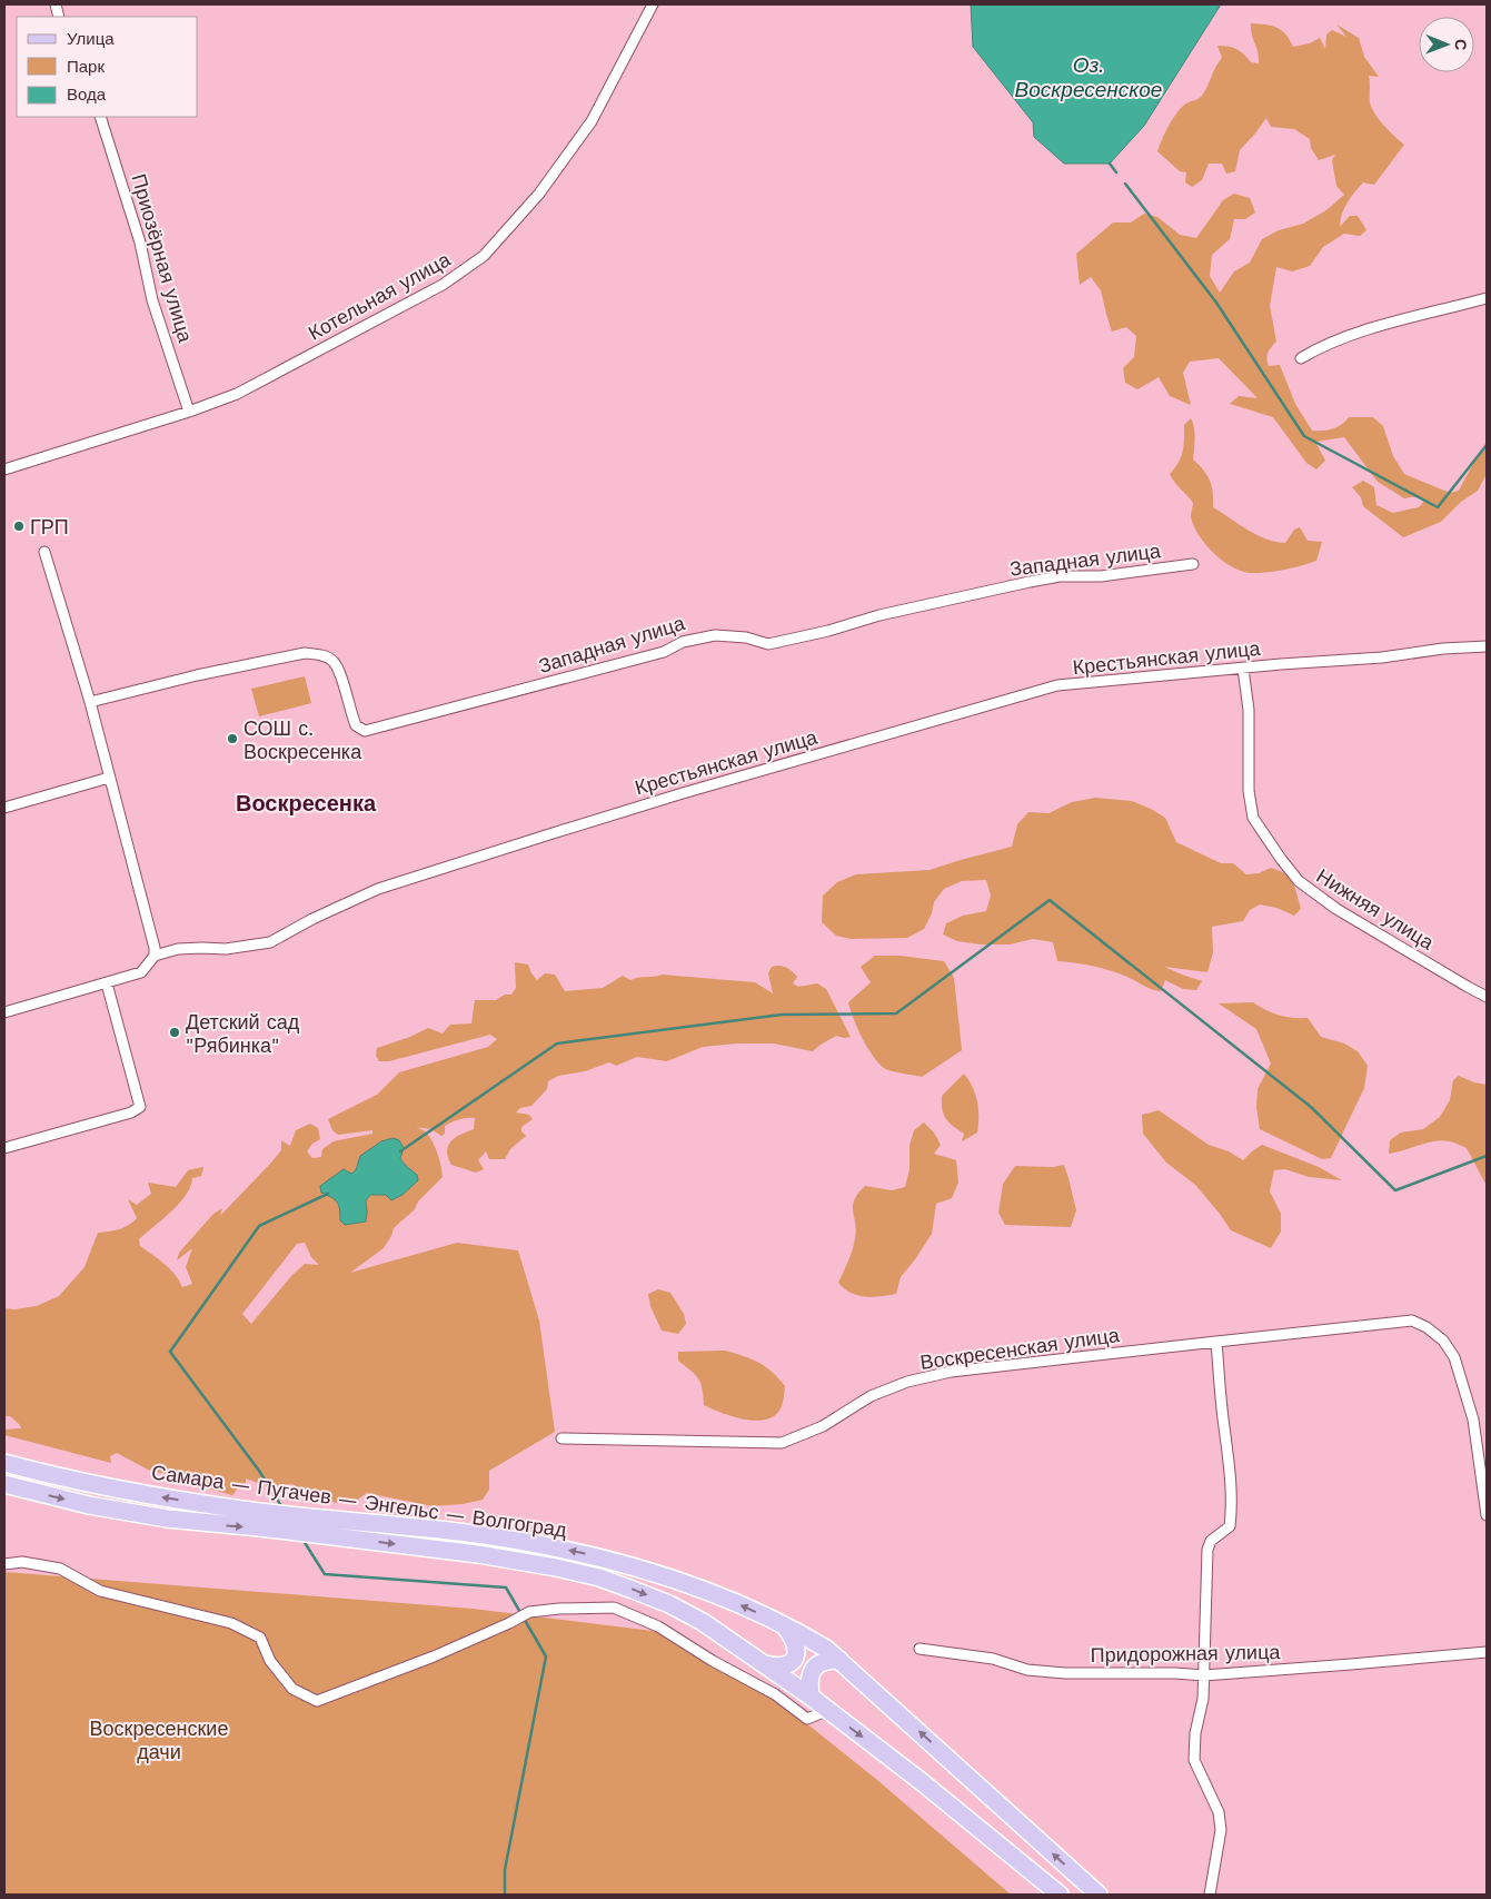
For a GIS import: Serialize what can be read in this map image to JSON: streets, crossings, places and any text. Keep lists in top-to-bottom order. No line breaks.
{"streets":{"main road":["Самара — Пугачев — Энгельс — Волгоград"],"street":["Приозёрная улица","Котельная улица","Западная улица","Крестьянская улица","Нижняя улица","Воскресенская улица","Придорожная улица"]},"crossings":[["Приозёрная улица","Котельная улица"],["Крестьянская улица","Нижняя улица"]],"districts":["Воскресенка"],"water":["Оз. Воскресенское"],"parks":["Воскресенские дачи"],"places":["ГРП","СОШ с. Воскресенка","Детский сад \"Рябинка\""],"legend":["Улица","Парк","Вода"],"north":"right"}
